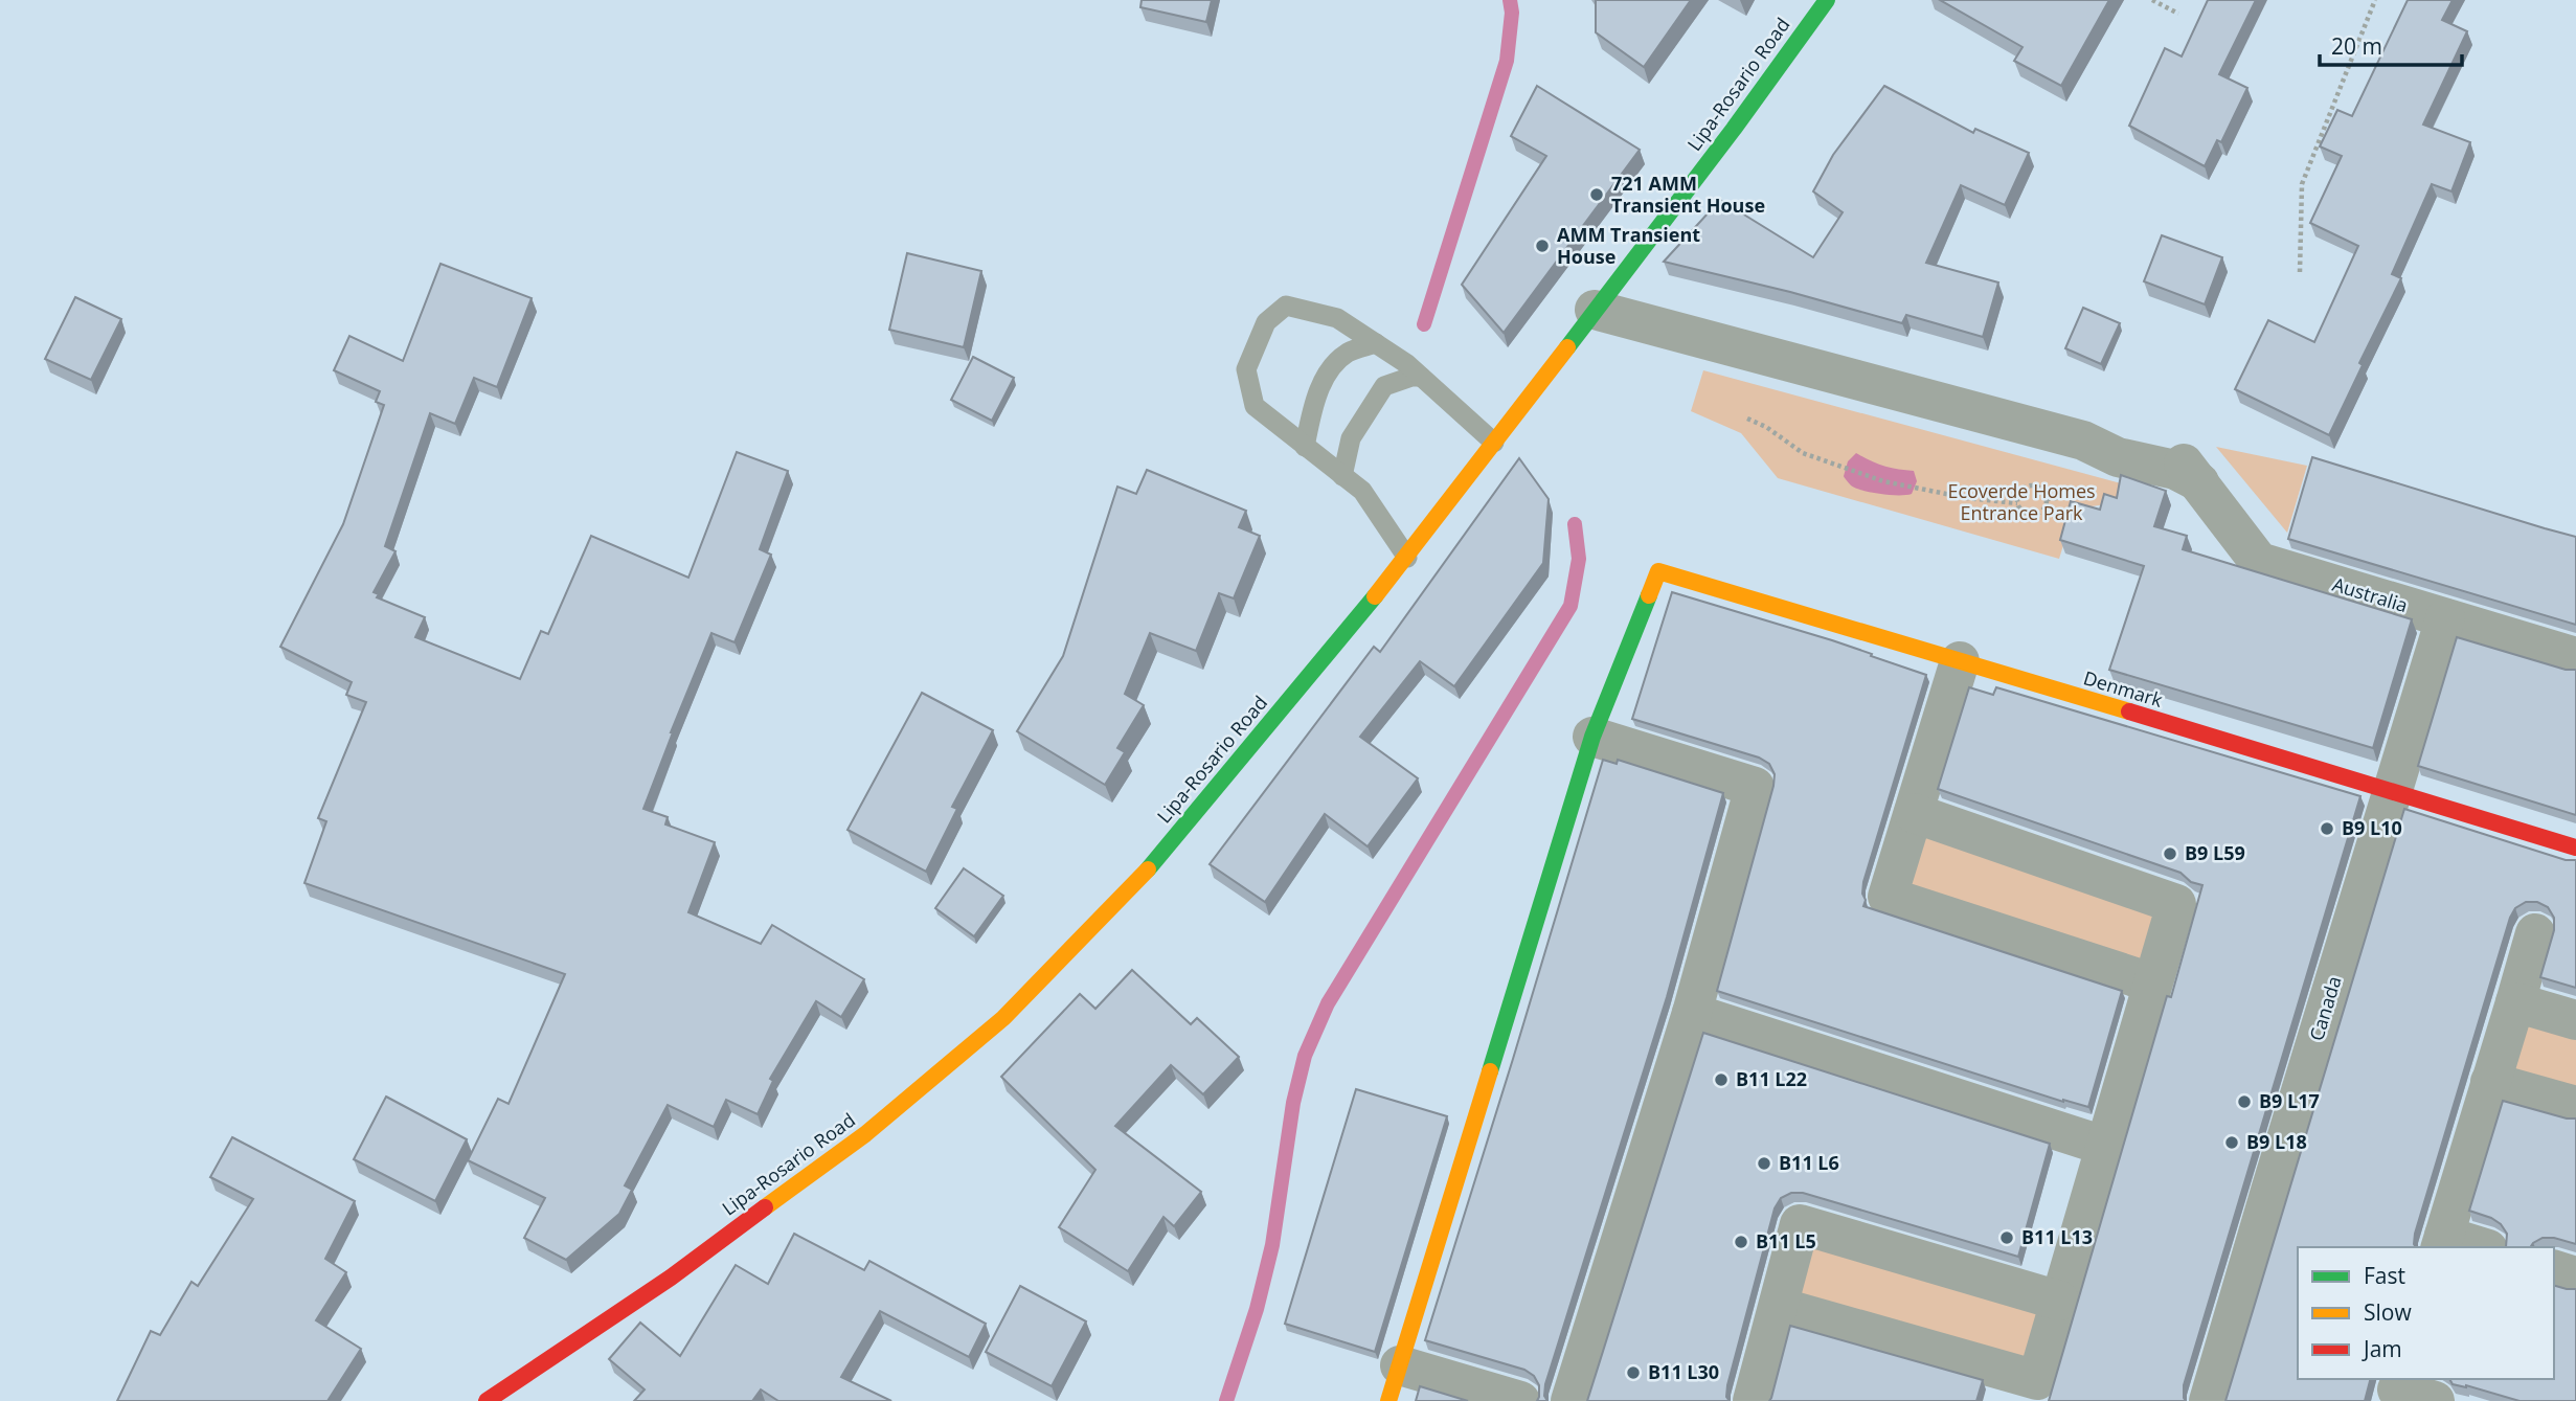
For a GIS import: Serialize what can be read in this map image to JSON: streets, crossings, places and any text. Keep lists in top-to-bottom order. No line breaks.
{"streets":{"main road":["Lipa-Rosario Road","Denmark"],"street":["Australia","Canada"]},"crossings":[["Lipa-Rosario Road","Australia"],["Australia","Canada"],["Denmark","Canada"]],"parks":["Ecoverde Homes Entrance Park"],"places":["721 AMM Transient House","AMM Transient House","B9 L10","B9 L59","B11 L22","B9 L17","B9 L18","B11 L6","B11 L13","B11 L5","B11 L30"],"legend":["Fast","Slow","Jam"],"scale_bar":"20 m"}
